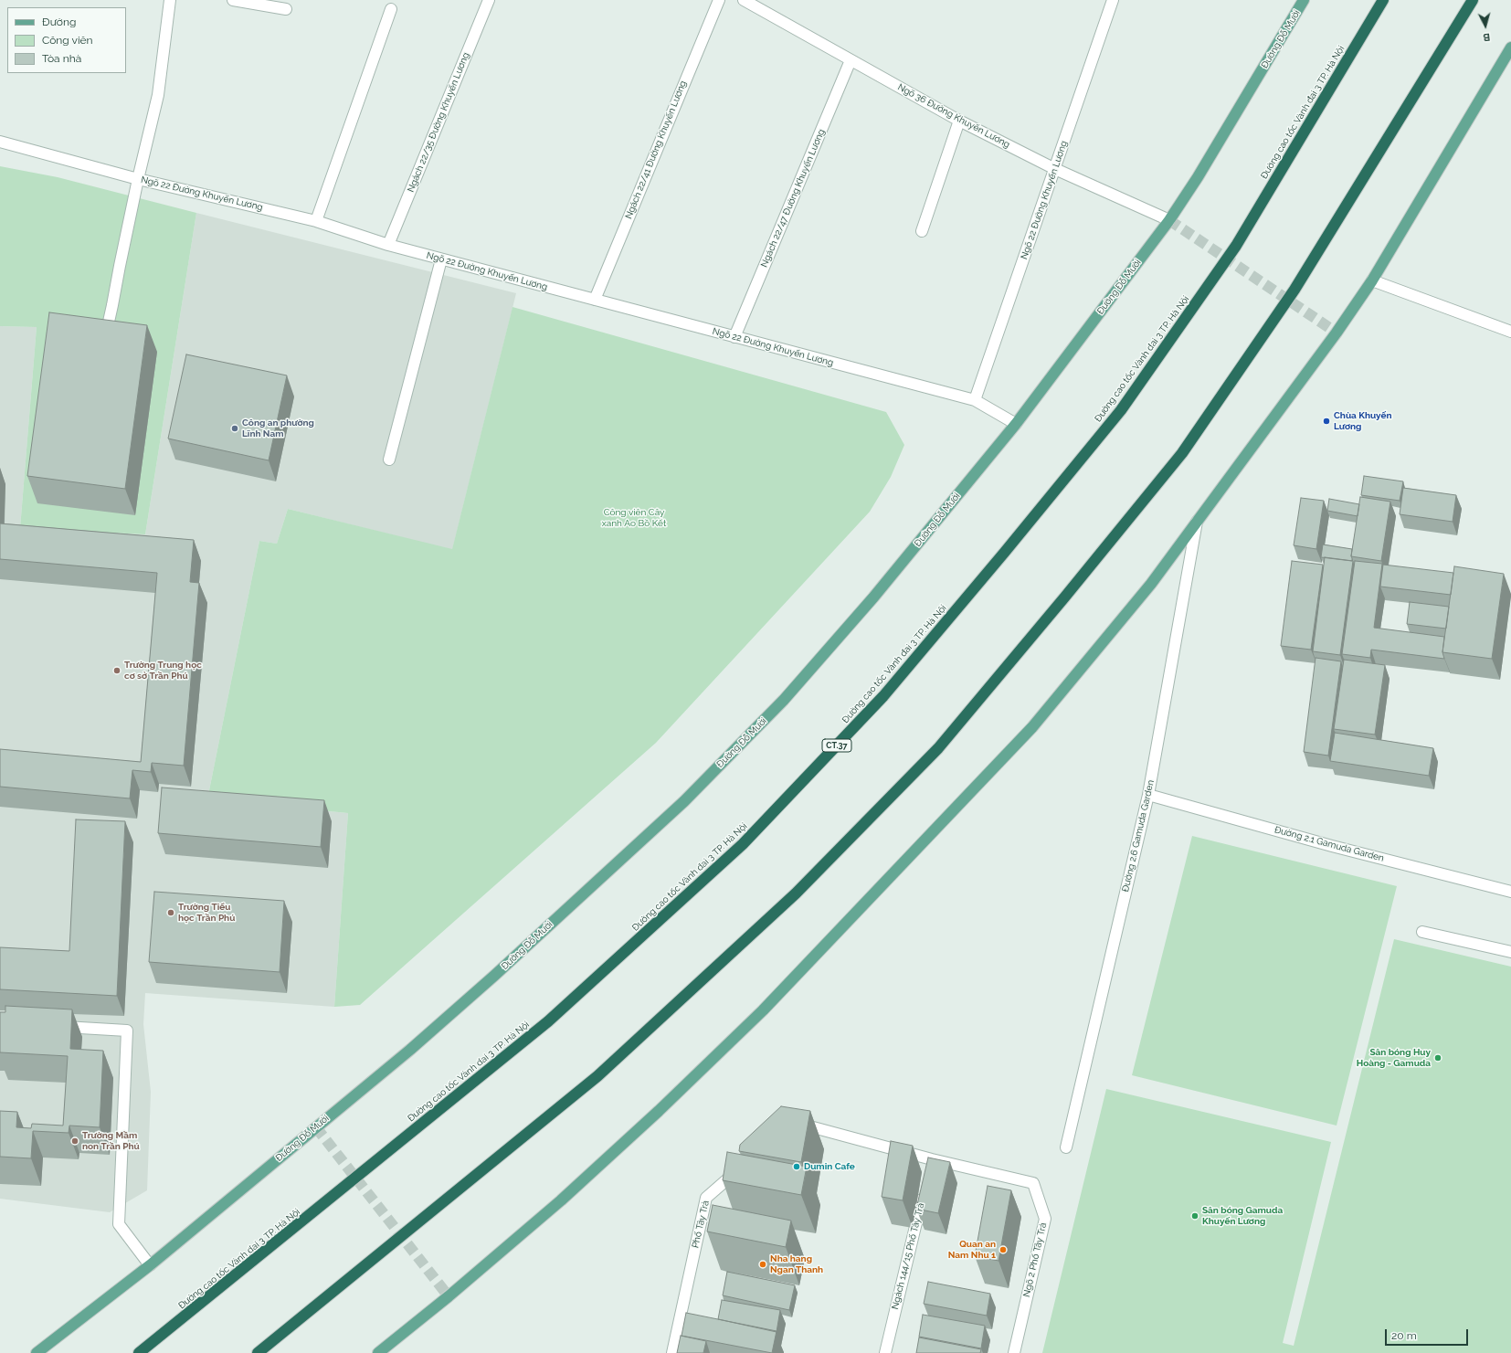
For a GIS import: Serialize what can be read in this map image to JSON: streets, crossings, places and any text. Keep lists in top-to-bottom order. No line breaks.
{"streets":{"highway":["Đường cao tốc Vành đai 3 TP. Hà Nội","CT.37"],"main road":["Đường Đỗ Mười"],"street":["Ngõ 36 Đường Khuyến Lương","Ngách 22/35 Đường Khuyến Lương","Ngách 22/41 Đường Khuyến Lương","Ngõ 22 Đường Khuyến Lương","Ngách 22/47 Đường Khuyến Lương","Đường 2.6 Gamuda Garden","Đường 2.1 Gamuda Garden","Phố Tây Trà","Ngách 144/15 Phố Tây Trà","Ngõ 2 Phố Tây Trà"]},"crossings":[["Đường Đỗ Mười","Ngõ 36 Đường Khuyến Lương"],["Đường Đỗ Mười","Ngõ 22 Đường Khuyến Lương"],["Ngõ 36 Đường Khuyến Lương","Ngõ 22 Đường Khuyến Lương"],["Ngõ 36 Đường Khuyến Lương","Ngách 22/47 Đường Khuyến Lương"],["Ngách 22/35 Đường Khuyến Lương","Ngõ 22 Đường Khuyến Lương"],["Ngách 22/41 Đường Khuyến Lương","Ngõ 22 Đường Khuyến Lương"],["Ngõ 22 Đường Khuyến Lương","Ngách 22/47 Đường Khuyến Lương"],["Đường 2.6 Gamuda Garden","Đường 2.1 Gamuda Garden"]],"parks":["Công viên Cây xanh Ao Bồ Kết"],"places":["Chùa Khuyến Lương","Công an phường Lĩnh Nam","Trường Trung học cơ sở Trần Phú","Trường Tiểu học Trần Phú","Sân bóng Huy Hoàng - Gamuda","Trường Mầm non Trần Phú","Dumin Cafe","Sân bóng Gamuda Khuyến Lương","Quan an Nam Nhu 1","Nha hang Ngan Thanh"],"legend":["Đường","Công viên","Tòa nhà"],"scale_bar":"20 m","north":"bottom"}
